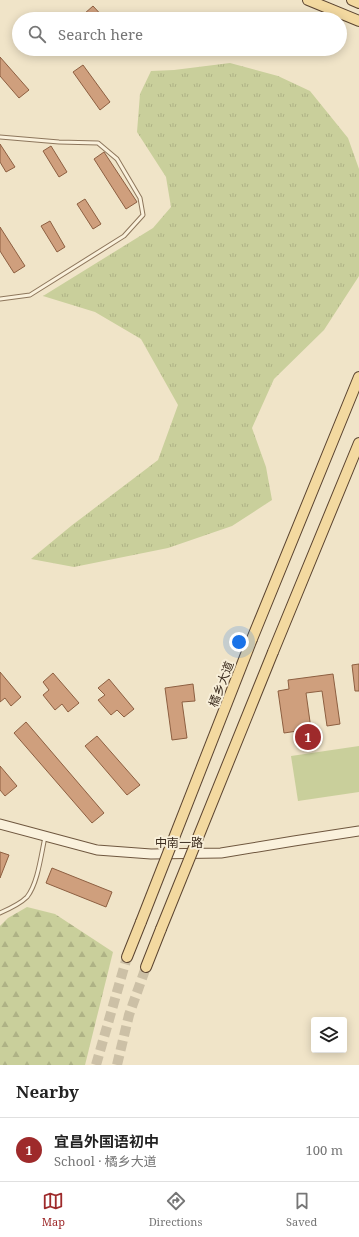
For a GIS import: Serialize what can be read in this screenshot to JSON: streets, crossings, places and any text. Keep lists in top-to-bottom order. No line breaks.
{"streets":{"main road":["橘乡大道"],"street":["中南一路"]},"page":{"search":"Search here","pins":"1","heading":"Nearby","list":[{"mark":"1","name":"宜昌外国语初中","note":"School · 橘乡大道","value":"100 m"}],"nav":["Map","Directions","Saved"]}}
